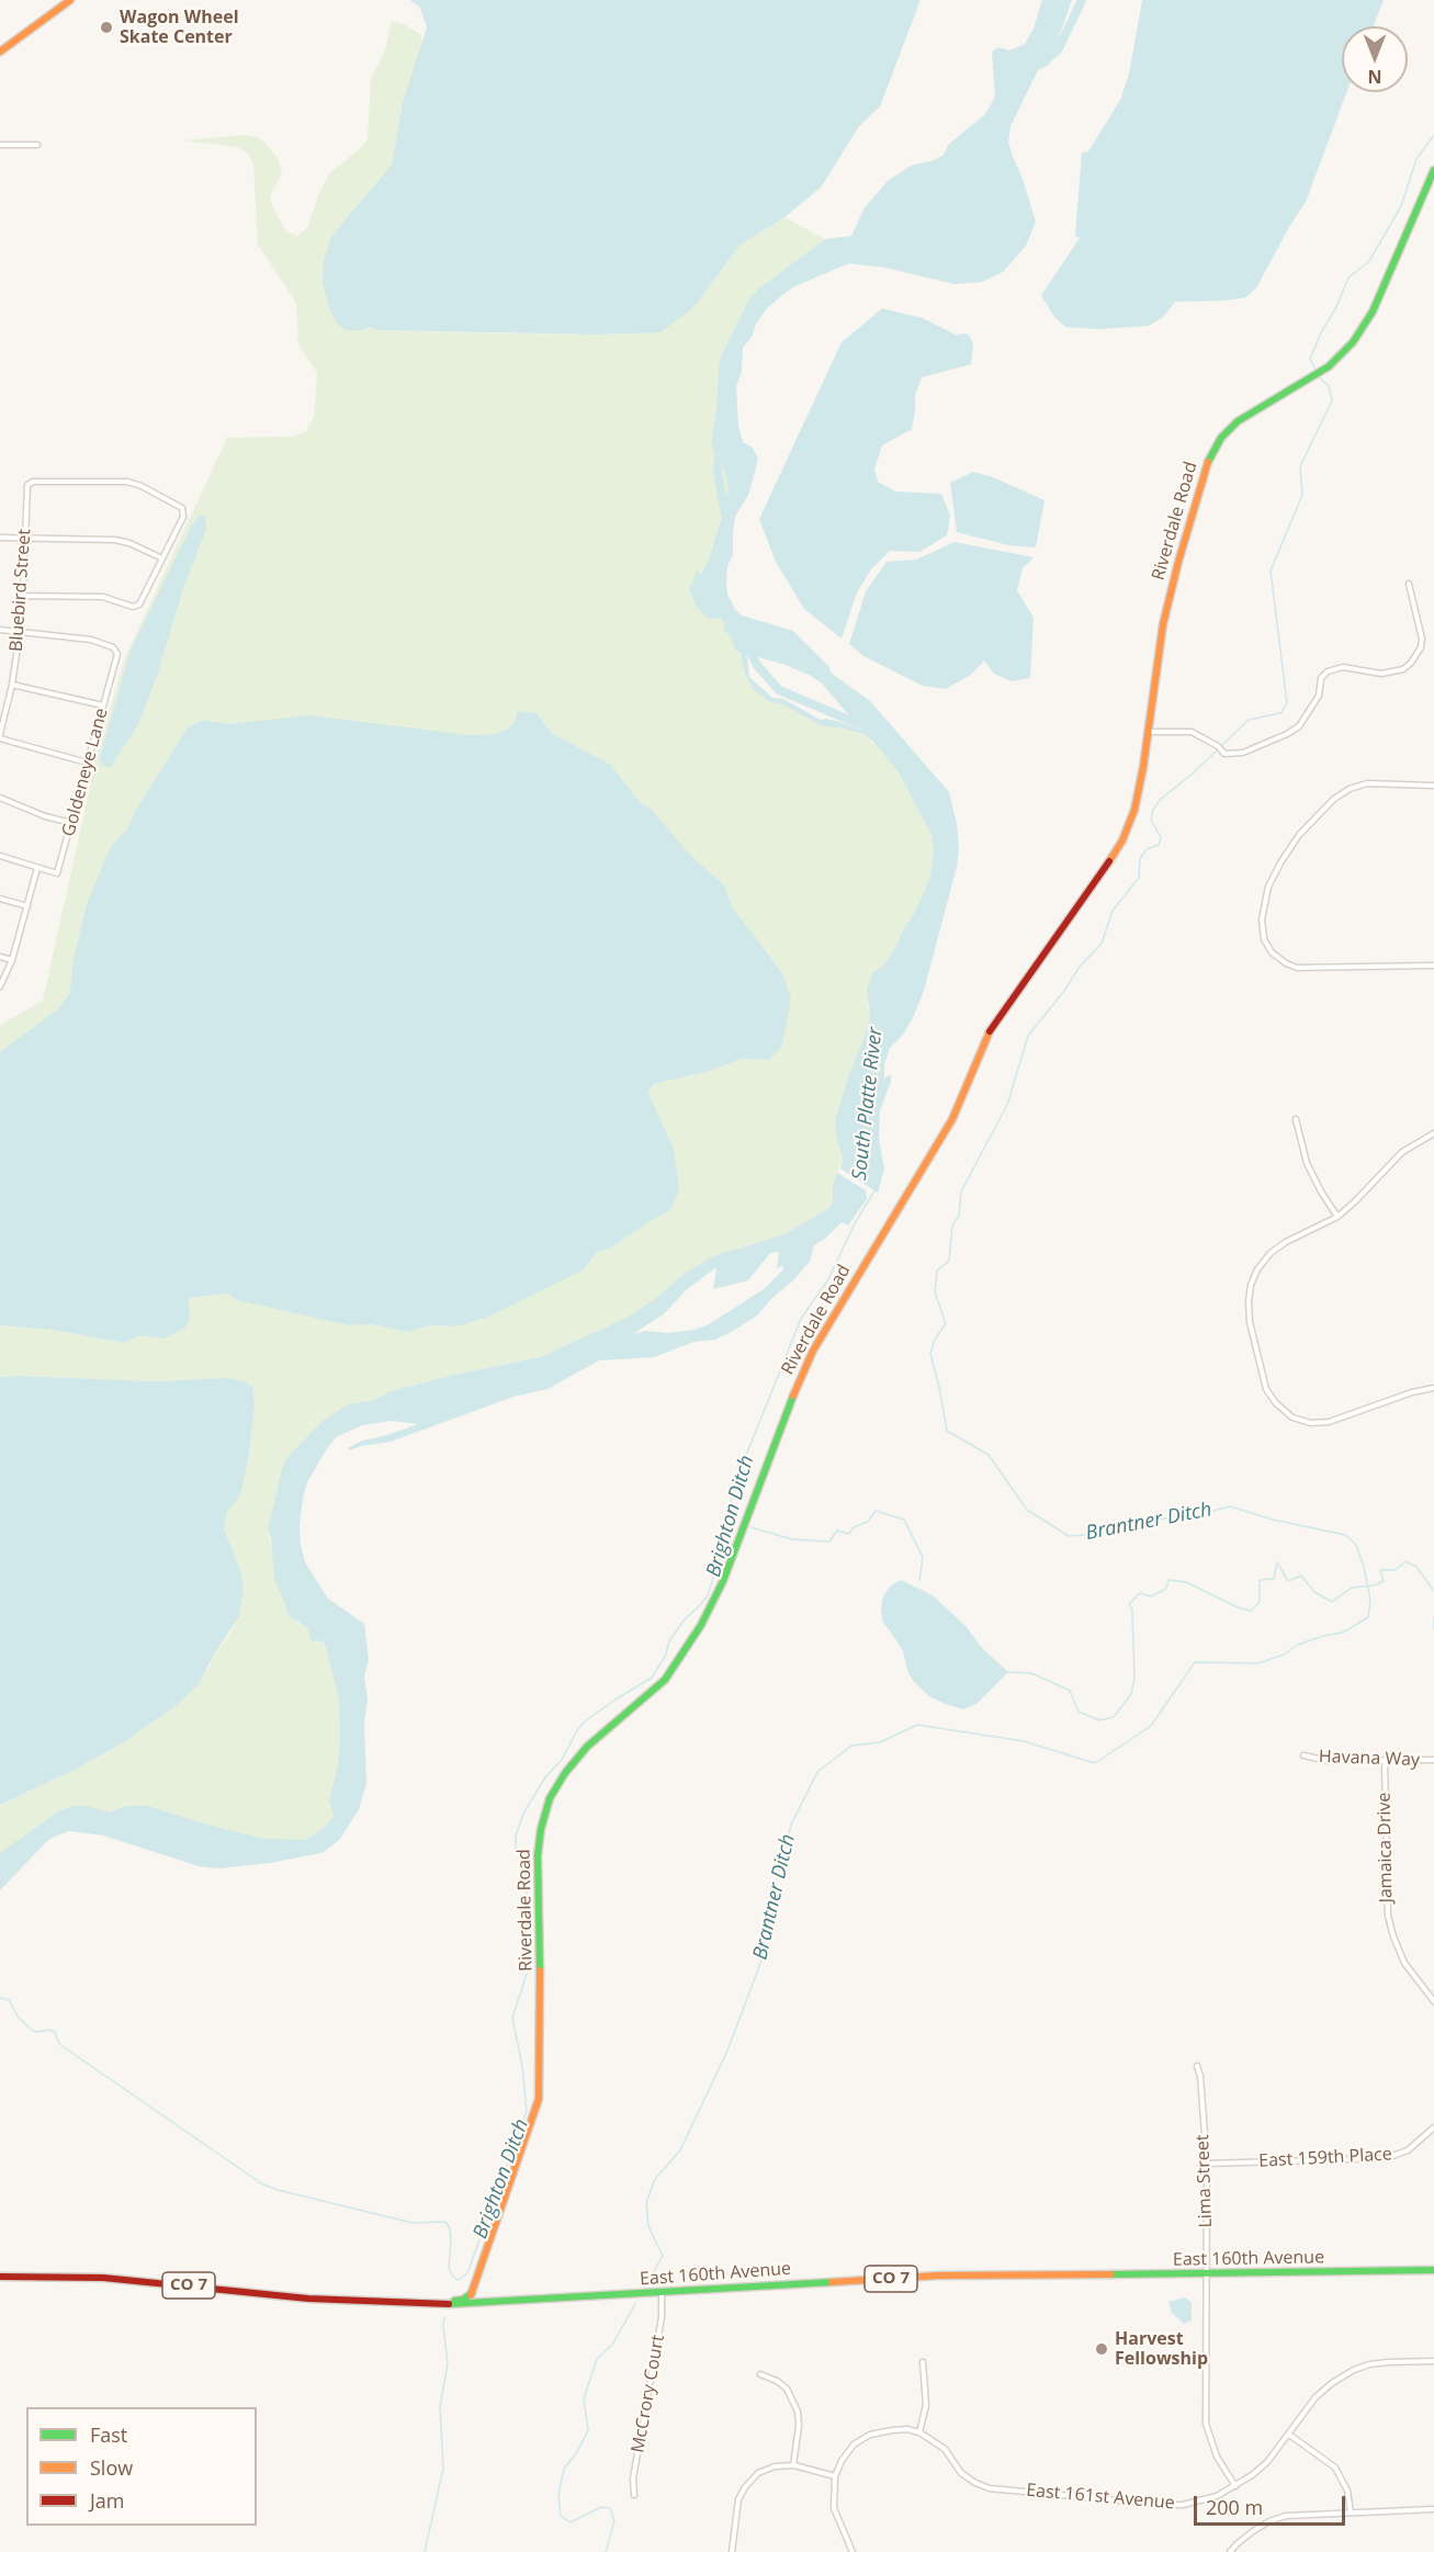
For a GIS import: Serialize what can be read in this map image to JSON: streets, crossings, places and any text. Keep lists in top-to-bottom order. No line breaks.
{"streets":{"street":["Riverdale Road","Bluebird Street","Goldeneye Lane","Havana Way","Jamaica Drive","East 159th Place","Lima Street","East 160th Avenue","CO 7","McCrory Court","East 161st Avenue"]},"crossings":[["Riverdale Road","East 160th Avenue"],["Bluebird Street","Goldeneye Lane"],["Havana Way","Jamaica Drive"],["East 159th Place","Lima Street"],["Lima Street","East 160th Avenue"],["Lima Street","East 161st Avenue"],["East 160th Avenue","McCrory Court"]],"water":["South Platte River","Brighton Ditch","Brantner Ditch"],"places":["Wagon Wheel Skate Center","Harvest Fellowship"],"legend":["Fast","Slow","Jam"],"scale_bar":"200 m","north":"bottom"}
